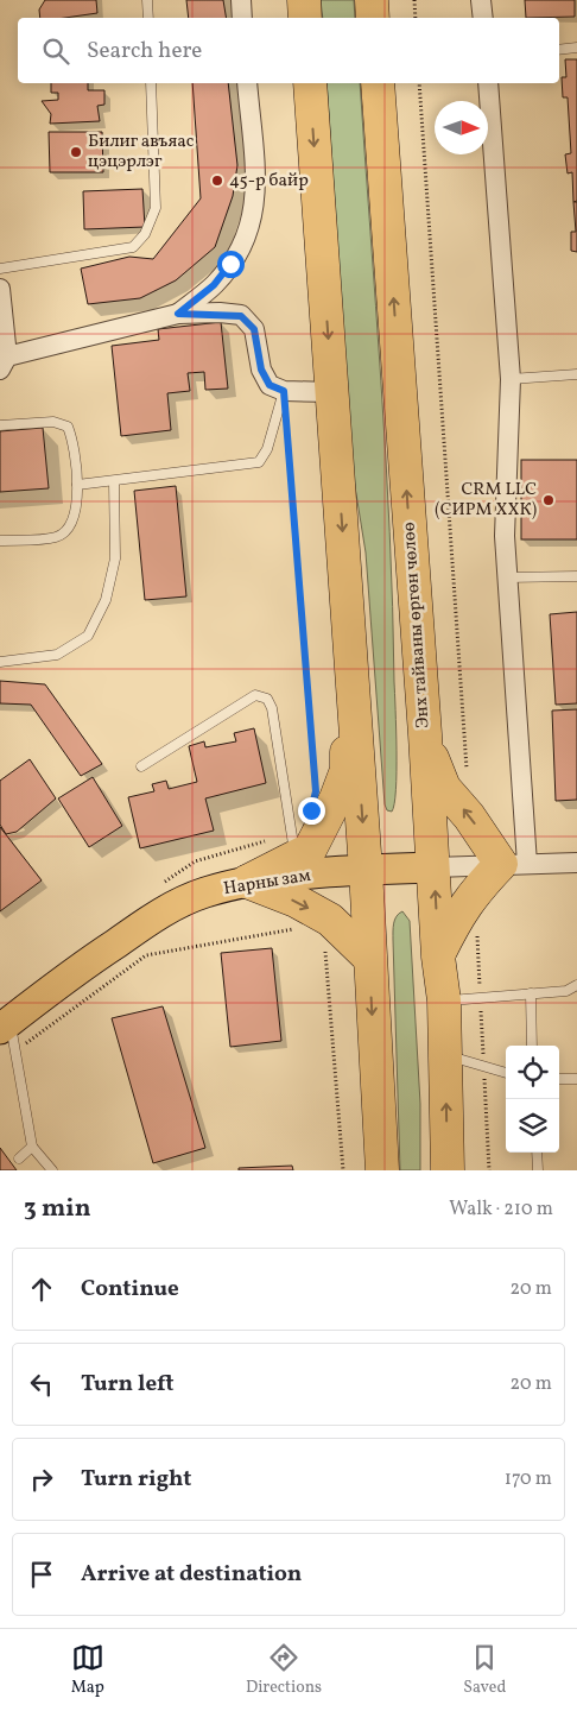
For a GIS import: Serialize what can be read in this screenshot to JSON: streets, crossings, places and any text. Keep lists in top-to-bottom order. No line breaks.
{"streets":{"highway":["Энх тайваны өргөн чөлөө"],"main road":["Нарны зам"]},"crossings":[["Энх тайваны өргөн чөлөө","Нарны зам"]],"places":["Билиг авъяас цэцэрлэг","45-р байр","CRM LLC (СИРМ ХХК)"],"north":"right","page":{"search":"Search here","heading":["3 min","Walk · 210 m"],"list":[["Continue","20 m"],["Turn left","20 m"],["Turn right","170 m"],"Arrive at destination"],"nav":["Map","Directions","Saved"]}}
